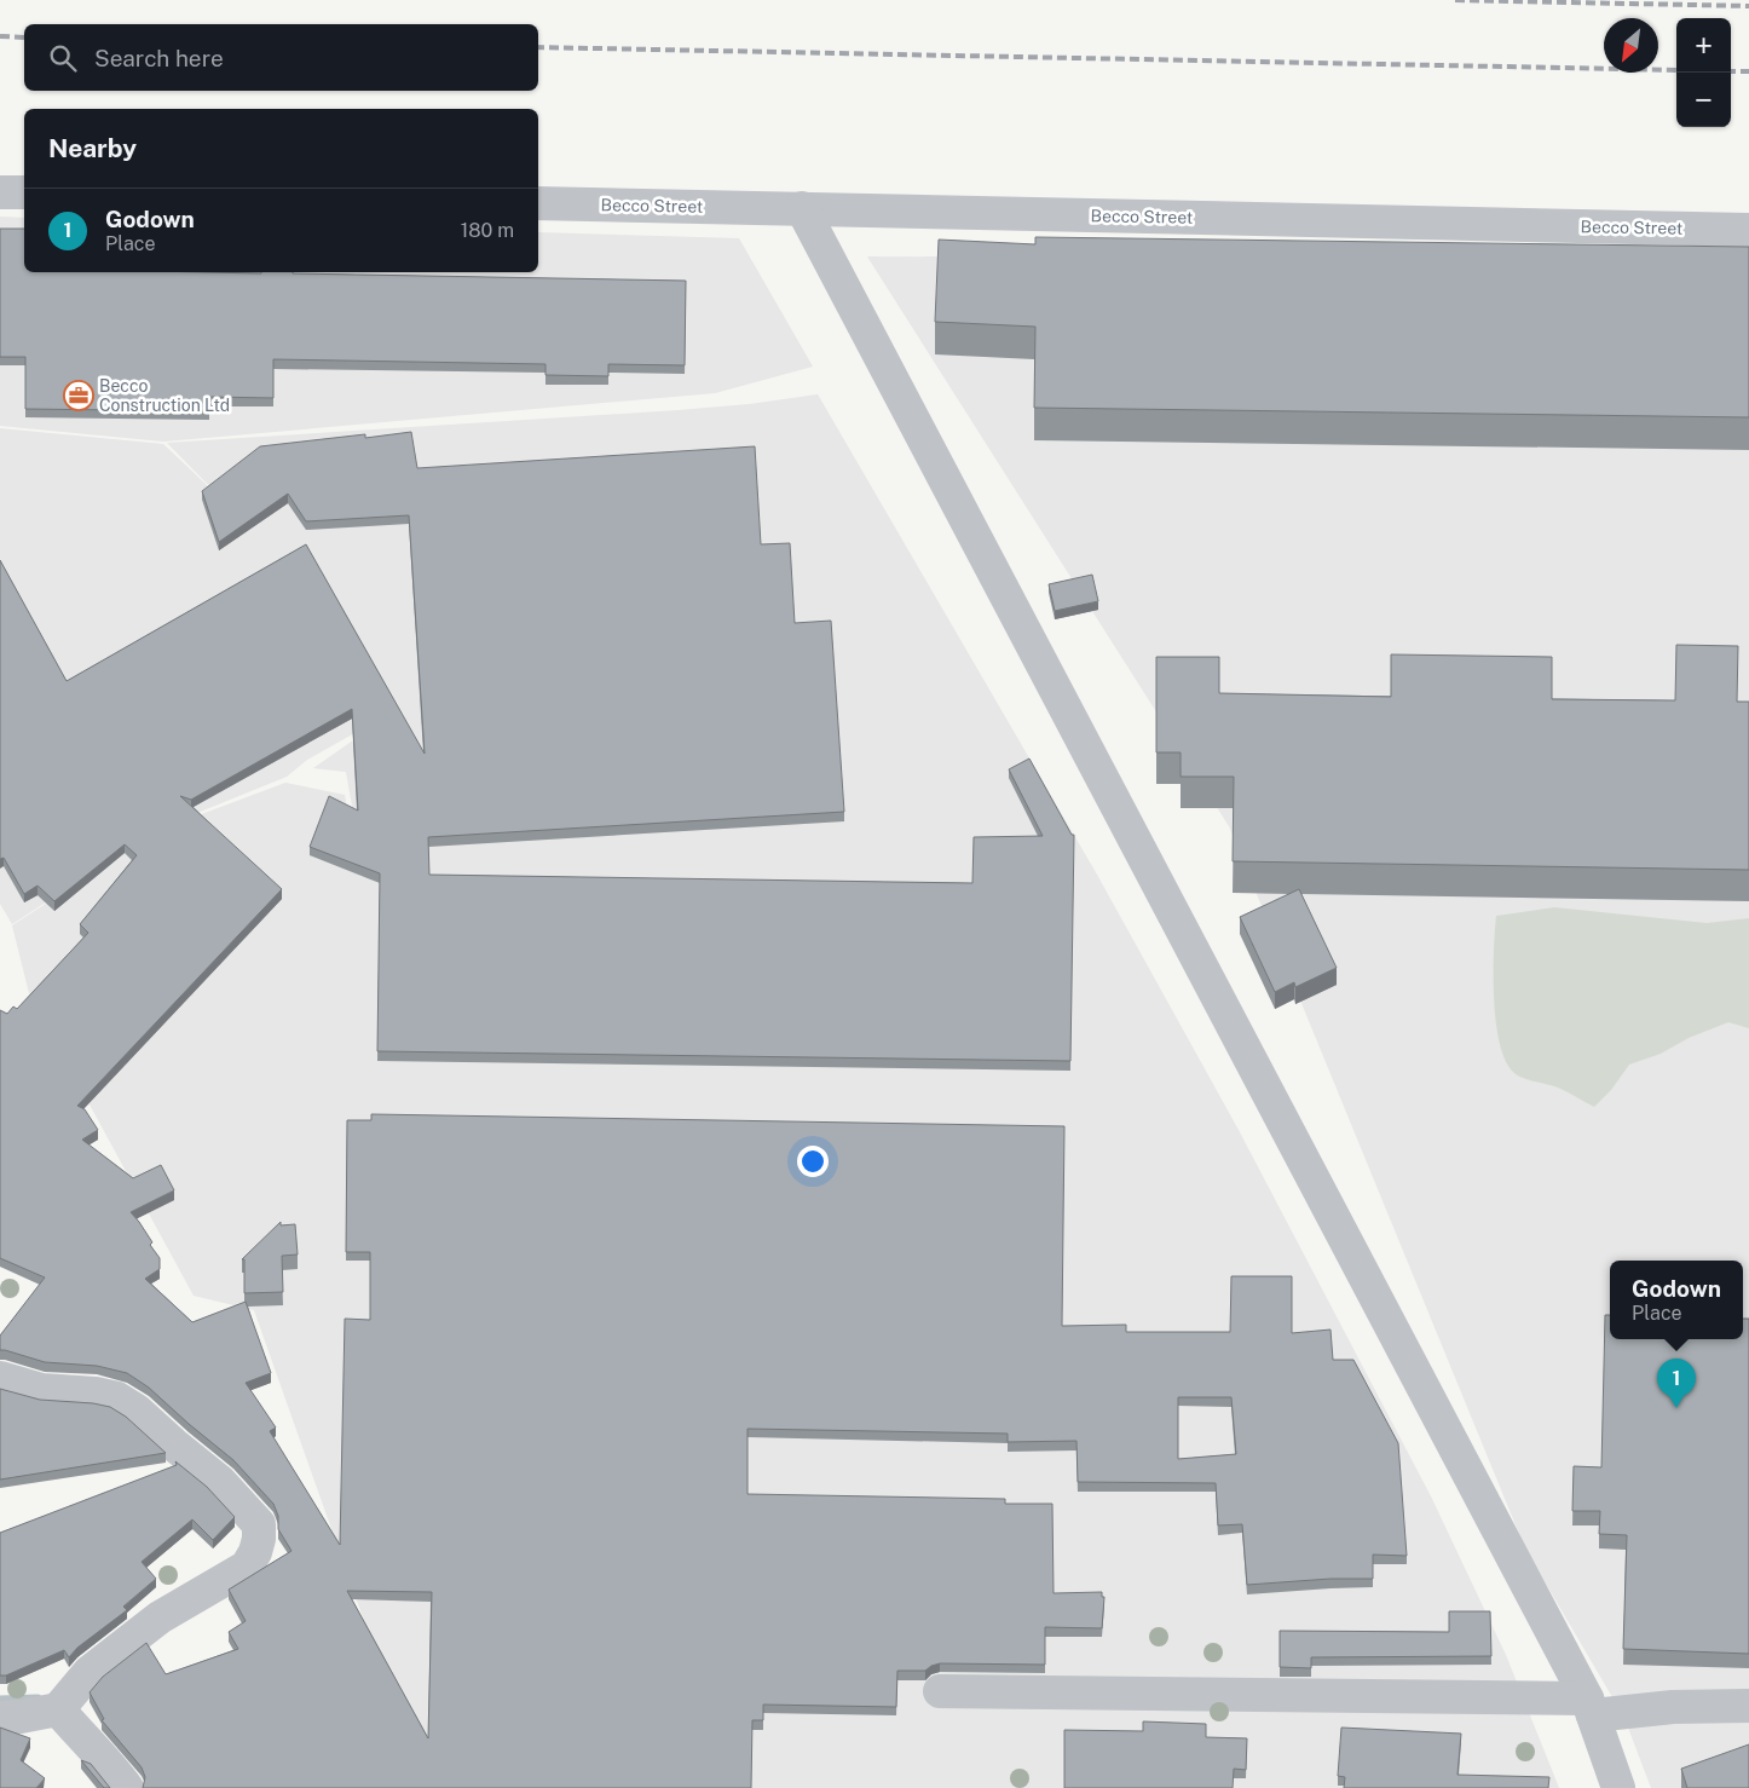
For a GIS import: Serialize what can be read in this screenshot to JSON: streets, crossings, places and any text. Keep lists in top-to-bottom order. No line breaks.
{"streets":{"street":["Becco Street"]},"places":{"office":["Becco Construction Ltd"]},"north":"bottom left","page":{"map_buttons":["+","−"],"search":"Search here","heading":"Nearby","list":[{"mark":"1","name":"Godown","note":"Place","value":"180 m"}],"popup":["Godown","Place"],"pins":"1"}}
